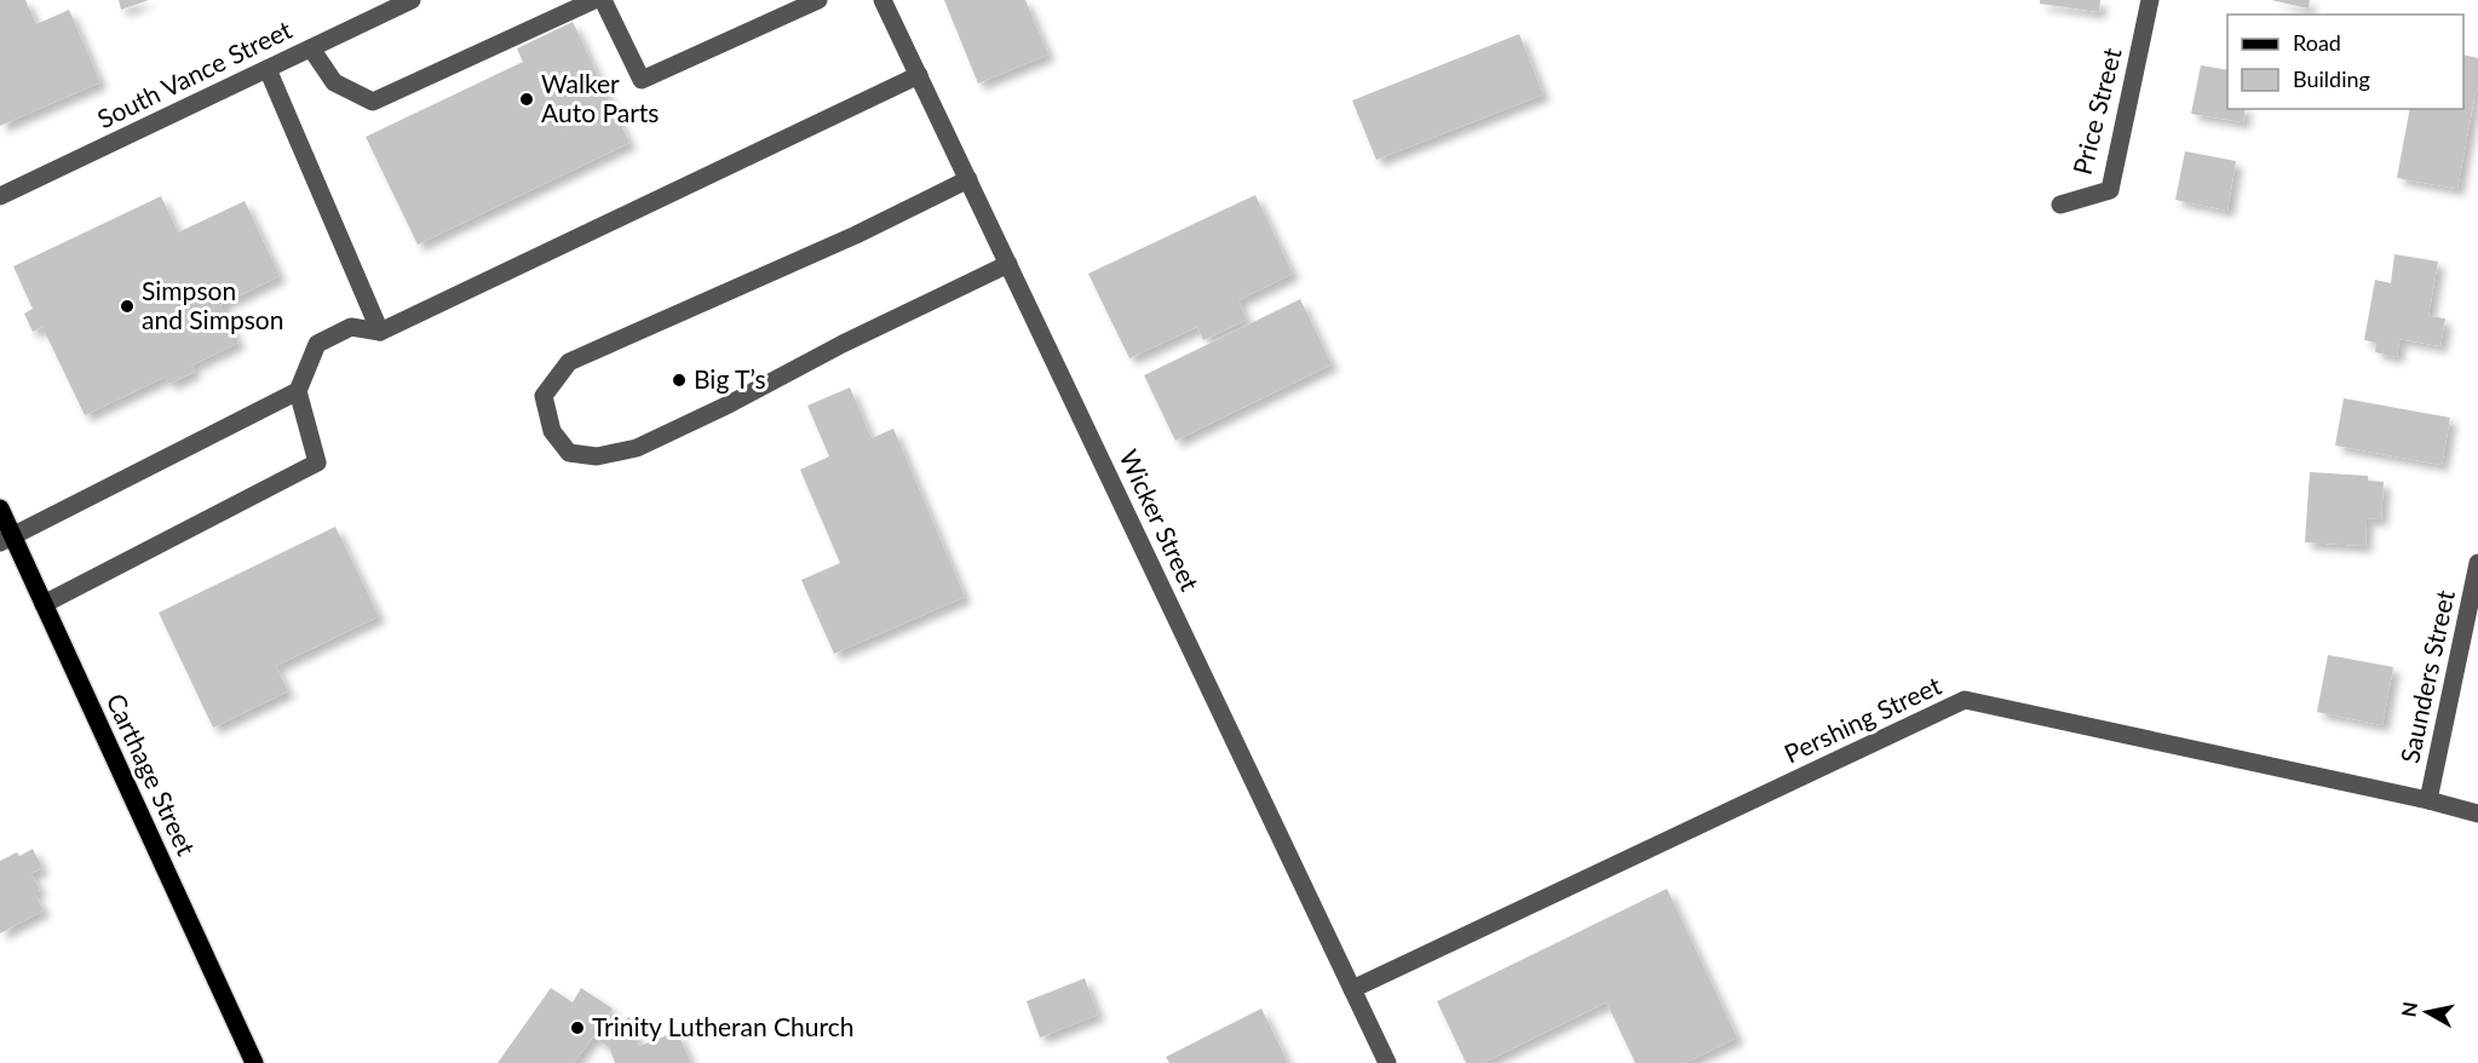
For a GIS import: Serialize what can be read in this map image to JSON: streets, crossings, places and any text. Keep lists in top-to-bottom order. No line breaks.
{"streets":{"main road":["Carthage Street"],"street":["South Vance Street","Price Street","Wicker Street","Saunders Street","Pershing Street"]},"crossings":[["Wicker Street","Pershing Street"],["Saunders Street","Pershing Street"]],"places":["Walker Auto Parts","Simpson and Simpson","Big T’s","Trinity Lutheran Church"],"legend":["Road","Building"],"north":"left"}
